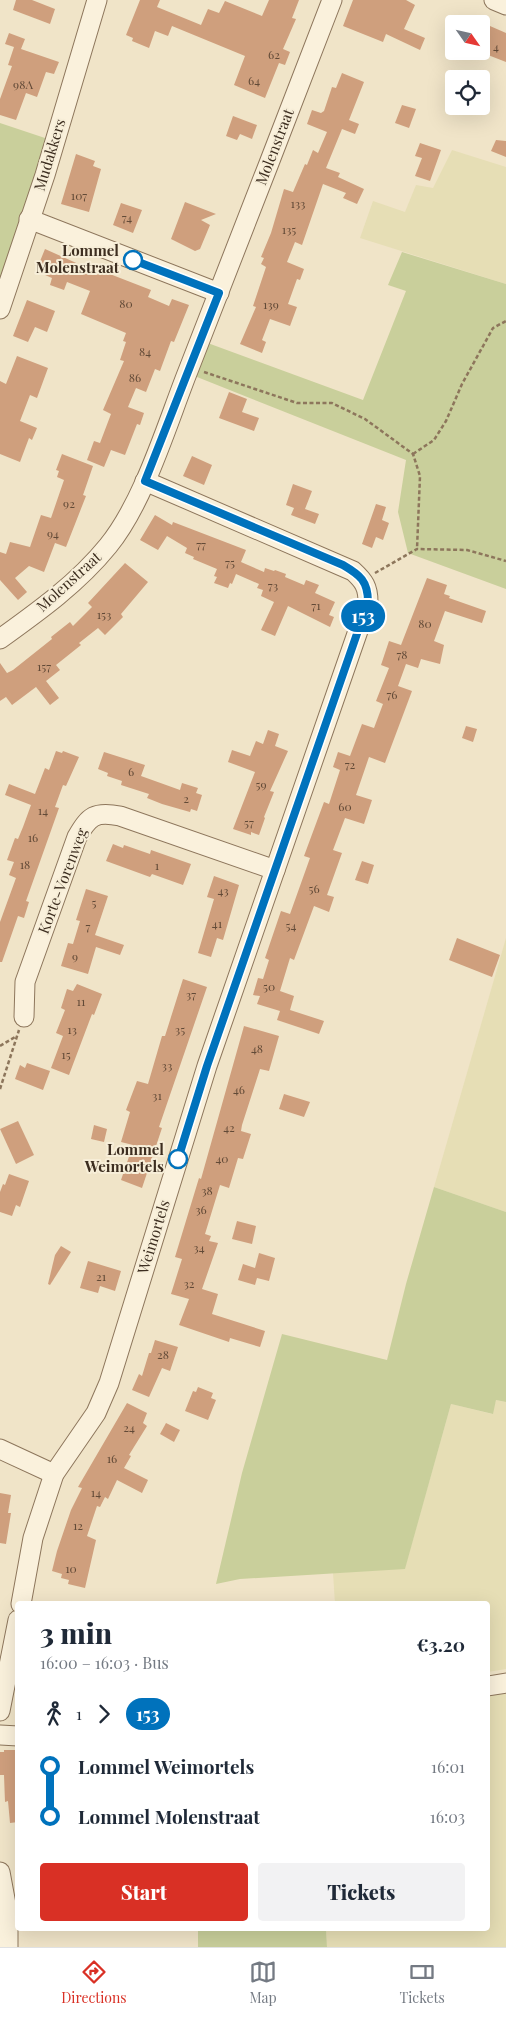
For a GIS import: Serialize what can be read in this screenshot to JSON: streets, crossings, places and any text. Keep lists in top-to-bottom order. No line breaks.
{"streets":{"street":["Molenstraat","Mudakkers","Korte-Vorenweg","Weimortels"]},"crossings":[["Korte-Vorenweg","Weimortels"]],"places":["Lommel Molenstraat","Lommel Weimortels"],"lines":["bus line 153"],"house_numbers":["4","62","64","98A","107","133","74","135","80","139","84","86","92","94","77","75","73","71","153","80","78","157","76","72","6","59","2","60","14","57","16","18","1","56","43","5","41","54","7","9","50","37","11","13","35","48","15","33","46","31","42","40","38","36","34","21","32","28","24","16","14","12","10"],"north":"bottom right","page":{"on_map":"153","heading":["3 min","16:00 – 16:03 · Bus","€3.20"],"legs":["1","153"],"list":[{"name":"Lommel Weimortels","value":"16:01"},{"name":"Lommel Molenstraat","value":"16:03"}],"buttons":["Start","Tickets"],"tabs":["Directions","Map","Tickets"]}}
